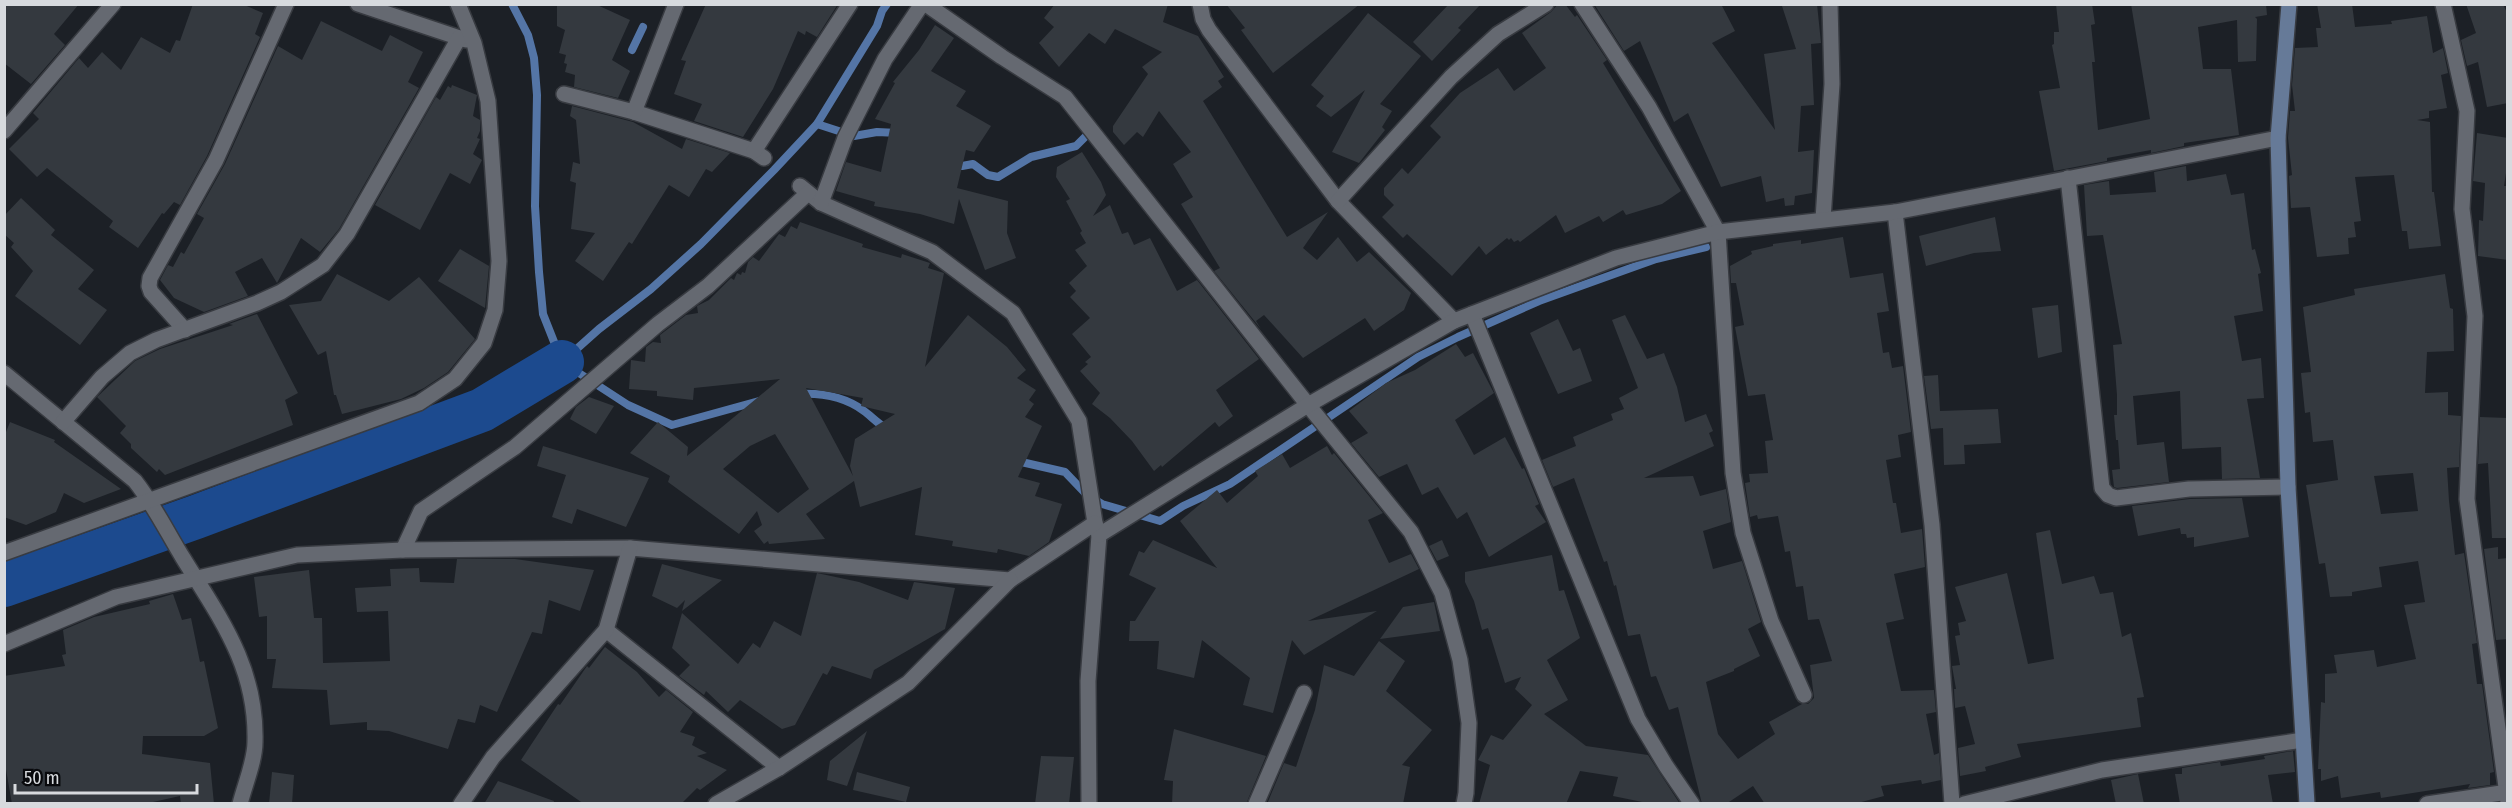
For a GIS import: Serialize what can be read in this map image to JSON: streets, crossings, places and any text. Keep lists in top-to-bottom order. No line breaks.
{"scale_bar":"50 m"}
